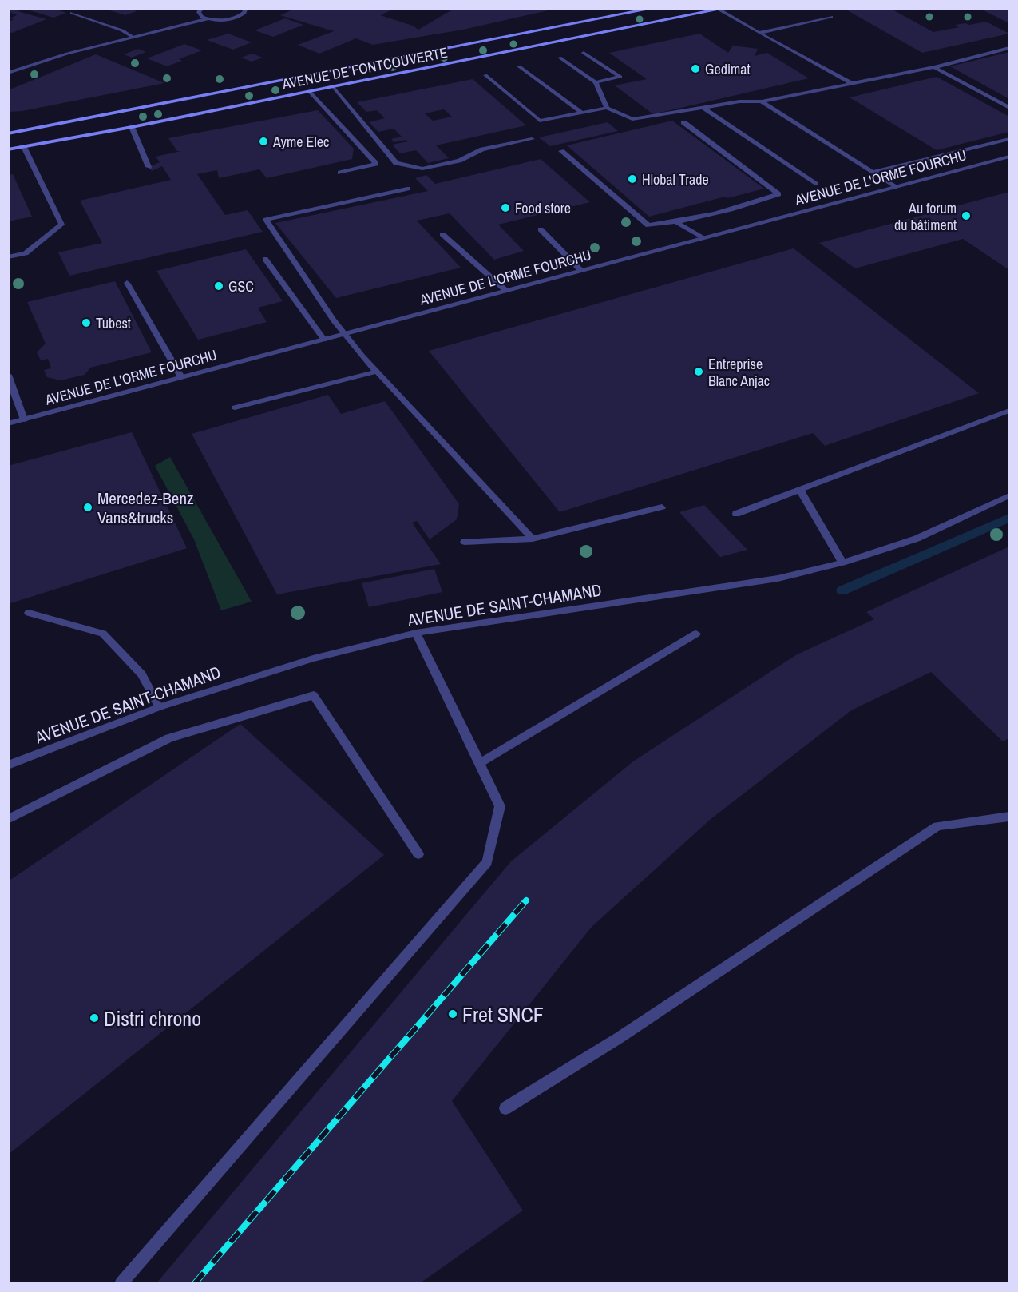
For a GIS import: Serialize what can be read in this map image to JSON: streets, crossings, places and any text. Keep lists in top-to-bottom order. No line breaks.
{"streets":{"main road":["AVENUE DE FONTCOUVERTE"],"street":["AVENUE DE L'ORME FOURCHU","AVENUE DE SAINT-CHAMAND"]},"places":["Gedimat","Ayme Elec","Hlobal Trade","Food store","Au forum du bâtiment","GSC","Tubest","Entreprise Blanc Anjac","Mercedez-Benz Vans&trucks","Fret SNCF","Distri chrono"]}
